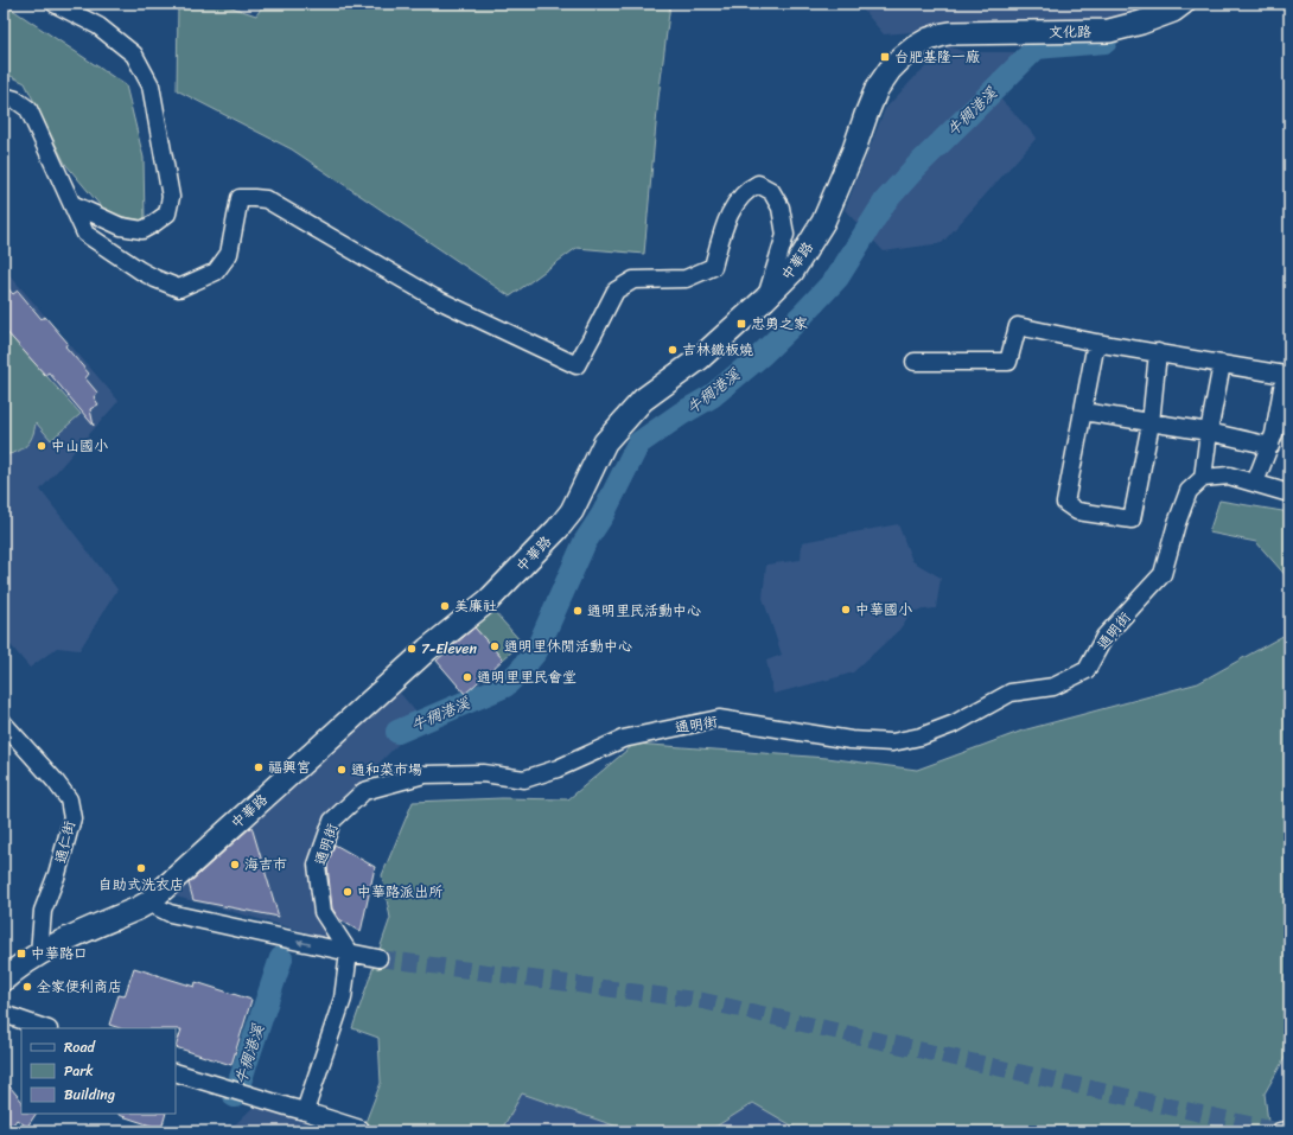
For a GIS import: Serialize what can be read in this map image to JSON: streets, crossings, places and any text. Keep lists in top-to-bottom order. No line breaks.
{"streets":{"street":["文化路","中華路","通明街","通仁街"]},"crossings":[["文化路","中華路"],["中華路","通仁街"]],"water":["牛稠港溪"],"places":{"transit":["台肥基隆一廠","忠勇之家","中華路口"],"other":["吉林鐵板燒","中山國小","美廉社","中華國小","通明里民活動中心","通明里休閒活動中心","7-Eleven","通明里里民會堂","福興宮","通和菜市場","海吉市","自助式洗衣店","中華路派出所","全家便利商店"]},"legend":["Road","Park","Building"]}
